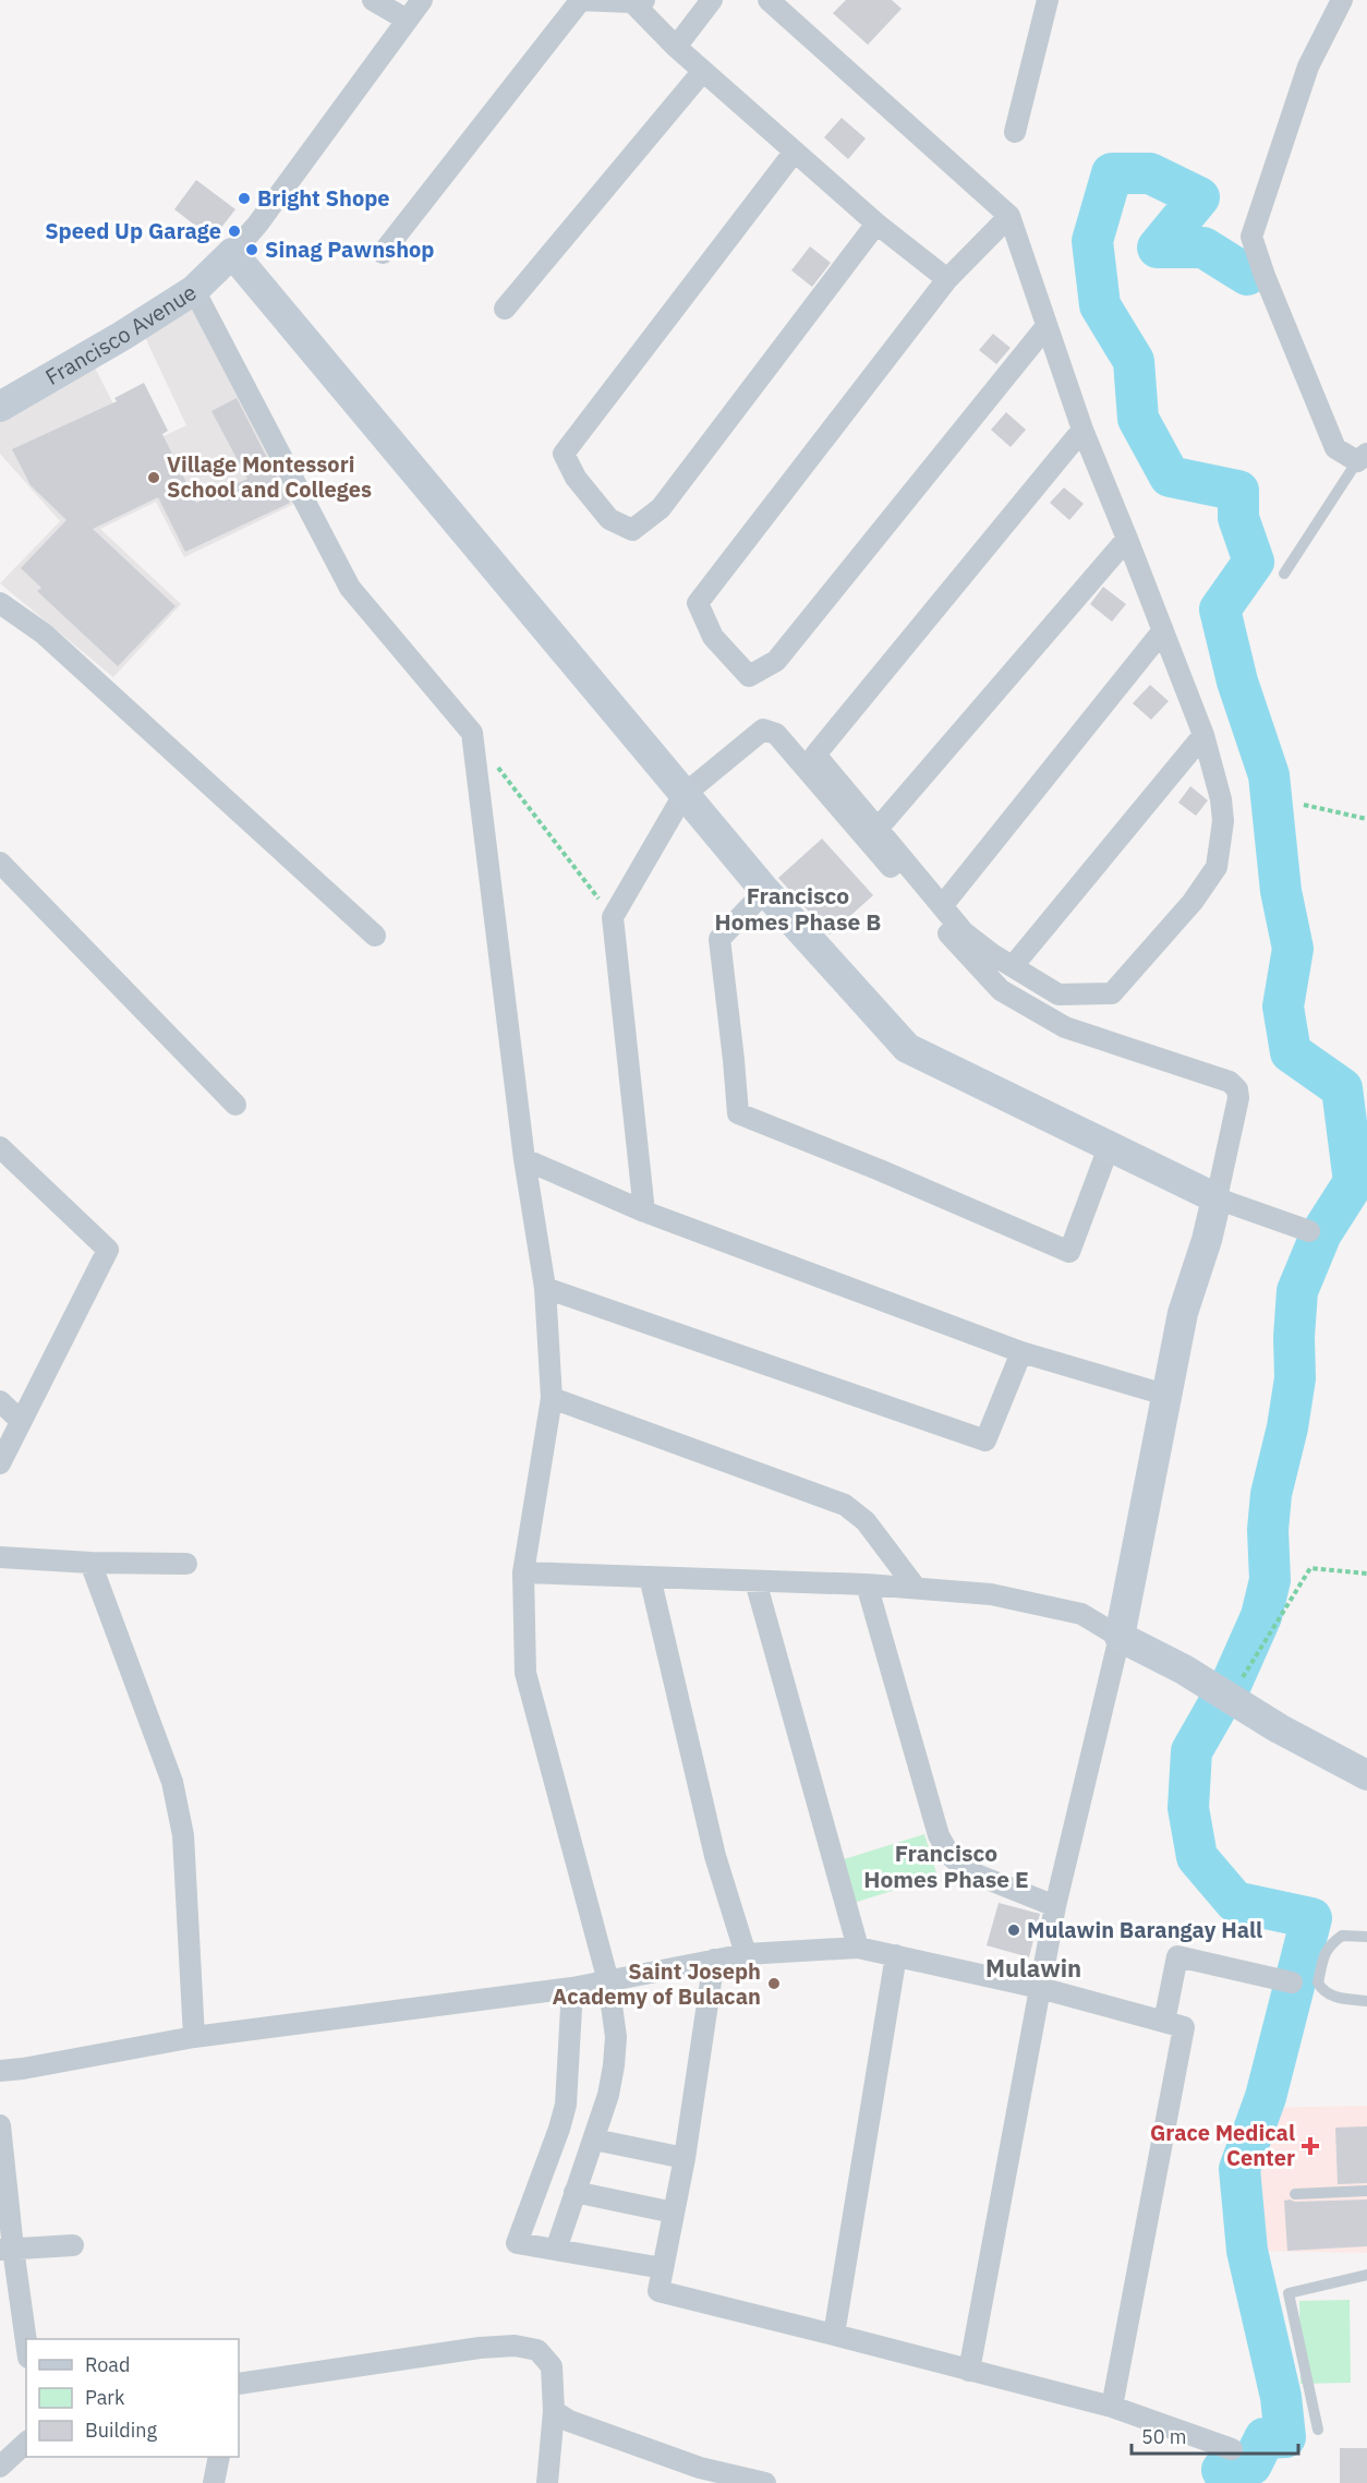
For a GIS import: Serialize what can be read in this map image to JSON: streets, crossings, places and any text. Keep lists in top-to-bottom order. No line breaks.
{"streets":{"street":["Francisco Avenue"]},"districts":["Francisco Homes Phase B","Francisco Homes Phase E","Mulawin"],"places":{"other":["Bright Shope","Speed Up Garage","Sinag Pawnshop","Village Montessori School and Colleges","Mulawin Barangay Hall","Saint Joseph Academy of Bulacan"],"health":["Grace Medical Center"]},"legend":["Road","Park","Building"],"scale_bar":"50 m"}
